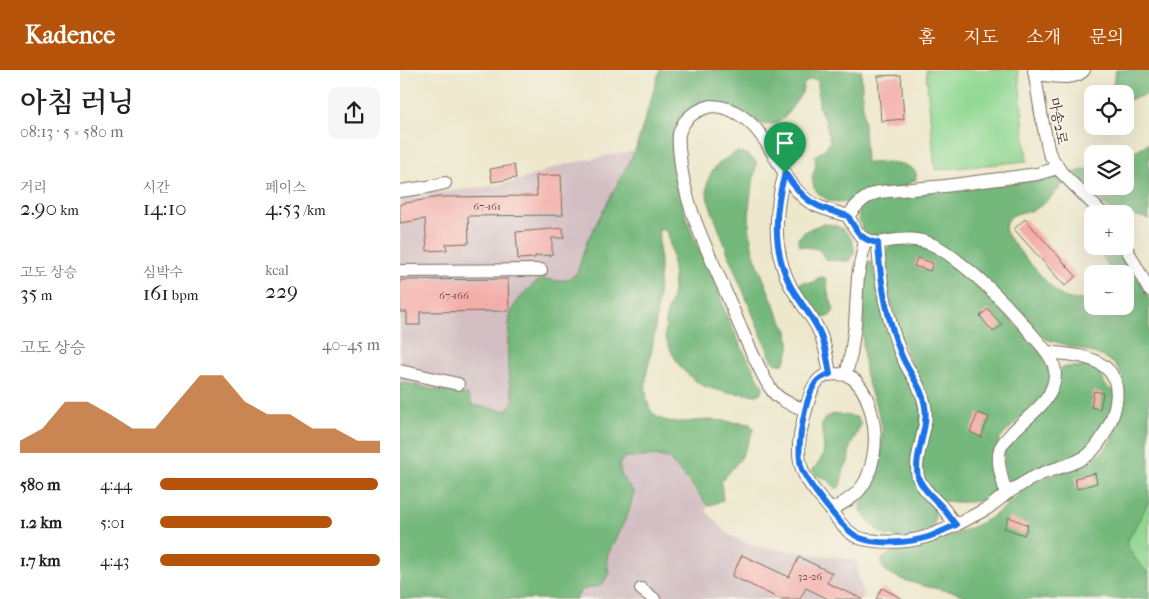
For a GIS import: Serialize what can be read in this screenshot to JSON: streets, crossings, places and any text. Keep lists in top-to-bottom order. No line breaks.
{"streets":{"street":["마송2로"]},"house_numbers":["67-161","67-166","32-26"],"page":{"header":"Kadence","nav":["홈","지도","소개","문의"],"heading":["아침 러닝","08:13 · 5 × 580 m"],"map_buttons":["+","−"],"stats":[["거리","2.90 km"],["시간","14:10"],["페이스","4:53 /km"],["고도 상승","35 m"],["심박수","161 bpm"],["kcal","229"]],"chart":["고도 상승","40–45 m"],"list":[{"name":"580 m","note":"4:44"},{"name":"1.2 km","note":"5:01"},{"name":"1.7 km","note":"4:43"}]}}
